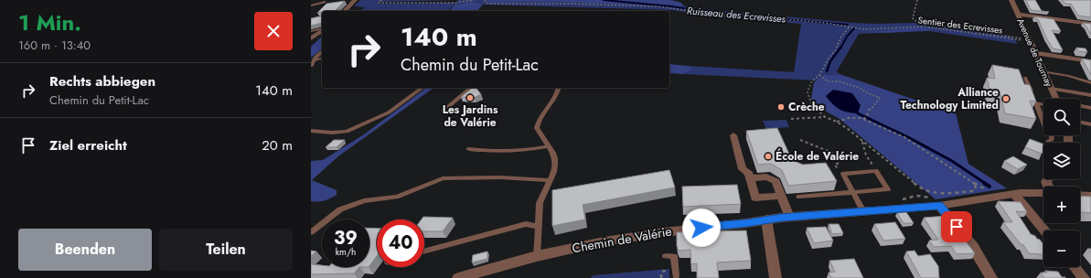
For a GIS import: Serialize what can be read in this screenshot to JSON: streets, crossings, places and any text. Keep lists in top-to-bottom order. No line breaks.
{"streets":{"street":["Avenue de Tournay","Chemin de Valérie"],"path":["Sentier des Ecrevisses"]},"water":["Ruisseau des Ecrevisses"],"places":["Les Jardins de Valérie","Alliance Technology Limited","Crèche","École de Valérie"],"page":{"heading":["1 Min.","160 m · 13:40"],"turn":["140 m","Chemin du Petit-Lac"],"list":[{"name":"Rechts abbiegen","note":"Chemin du Petit-Lac","value":"140 m"},{"name":"Ziel erreicht","value":"20 m"}],"map_buttons":["+","−"],"speed":"39 km/h","limit":"40","buttons":["Beenden","Teilen"]}}
